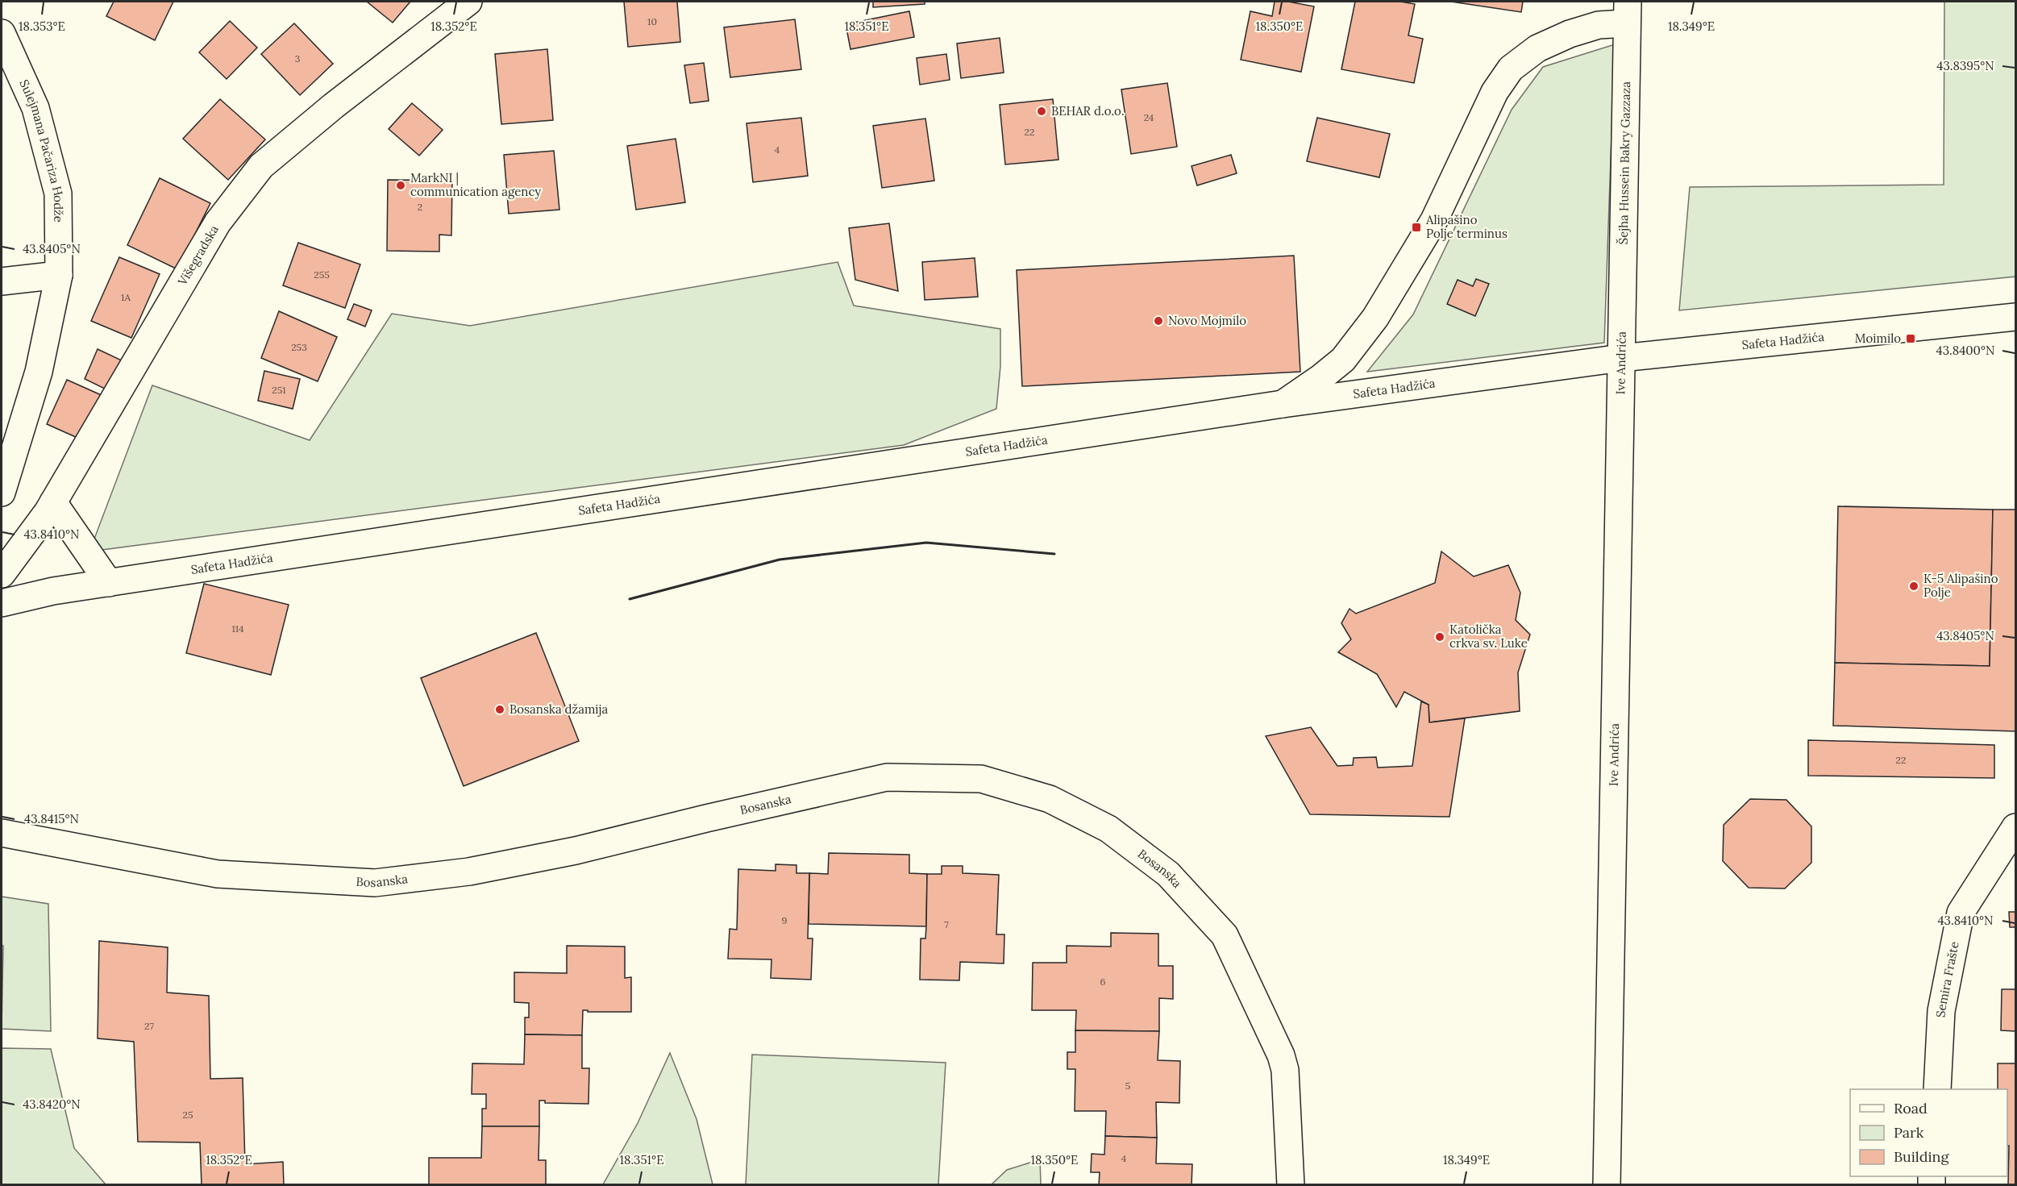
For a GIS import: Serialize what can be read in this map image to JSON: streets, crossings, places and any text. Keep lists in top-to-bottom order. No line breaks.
{"streets":{"street":["Sulejmana Pačariza Hodže","Šejha Hussein Bakry Gazzaza","Višegradska","Safeta Hadžića","Ive Andrića","Bosanska","Semira Frašte"]},"crossings":[["Šejha Hussein Bakry Gazzaza","Ive Andrića"],["Safeta Hadžića","Ive Andrića"]],"places":{"other":["BEHAR d.o.o.","MarkNI | communication agency","Novo Mojmilo","K-5 Alipašino Polje","Katolička crkva sv. Luke","Bosanska džamija"],"transit":["Alipašino Polje terminus","Moimilo"]},"house_numbers":["10","3","24","22","4","2","255","1A","253","251","114","22","9","7","6","27","5","25","4"],"legend":["Road","Park","Building"],"coordinates":["18.353°E","18.352°E","18.351°E","18.350°E","18.349°E","43.8395°N","43.8405°N","43.8400°N","43.8410°N","43.8415°N","43.8420°N"]}
